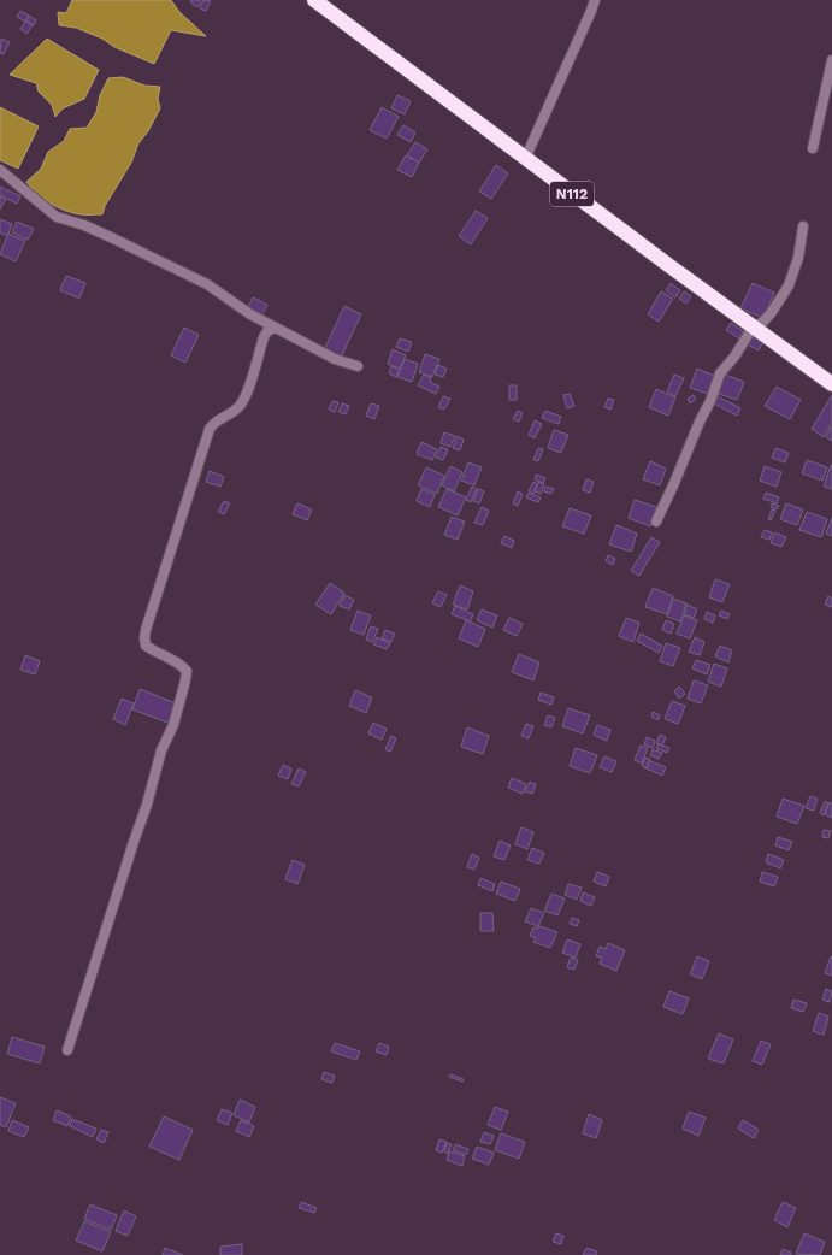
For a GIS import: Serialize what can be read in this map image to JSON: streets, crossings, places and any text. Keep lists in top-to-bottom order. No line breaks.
{"streets":{"highway":["N112"]}}
